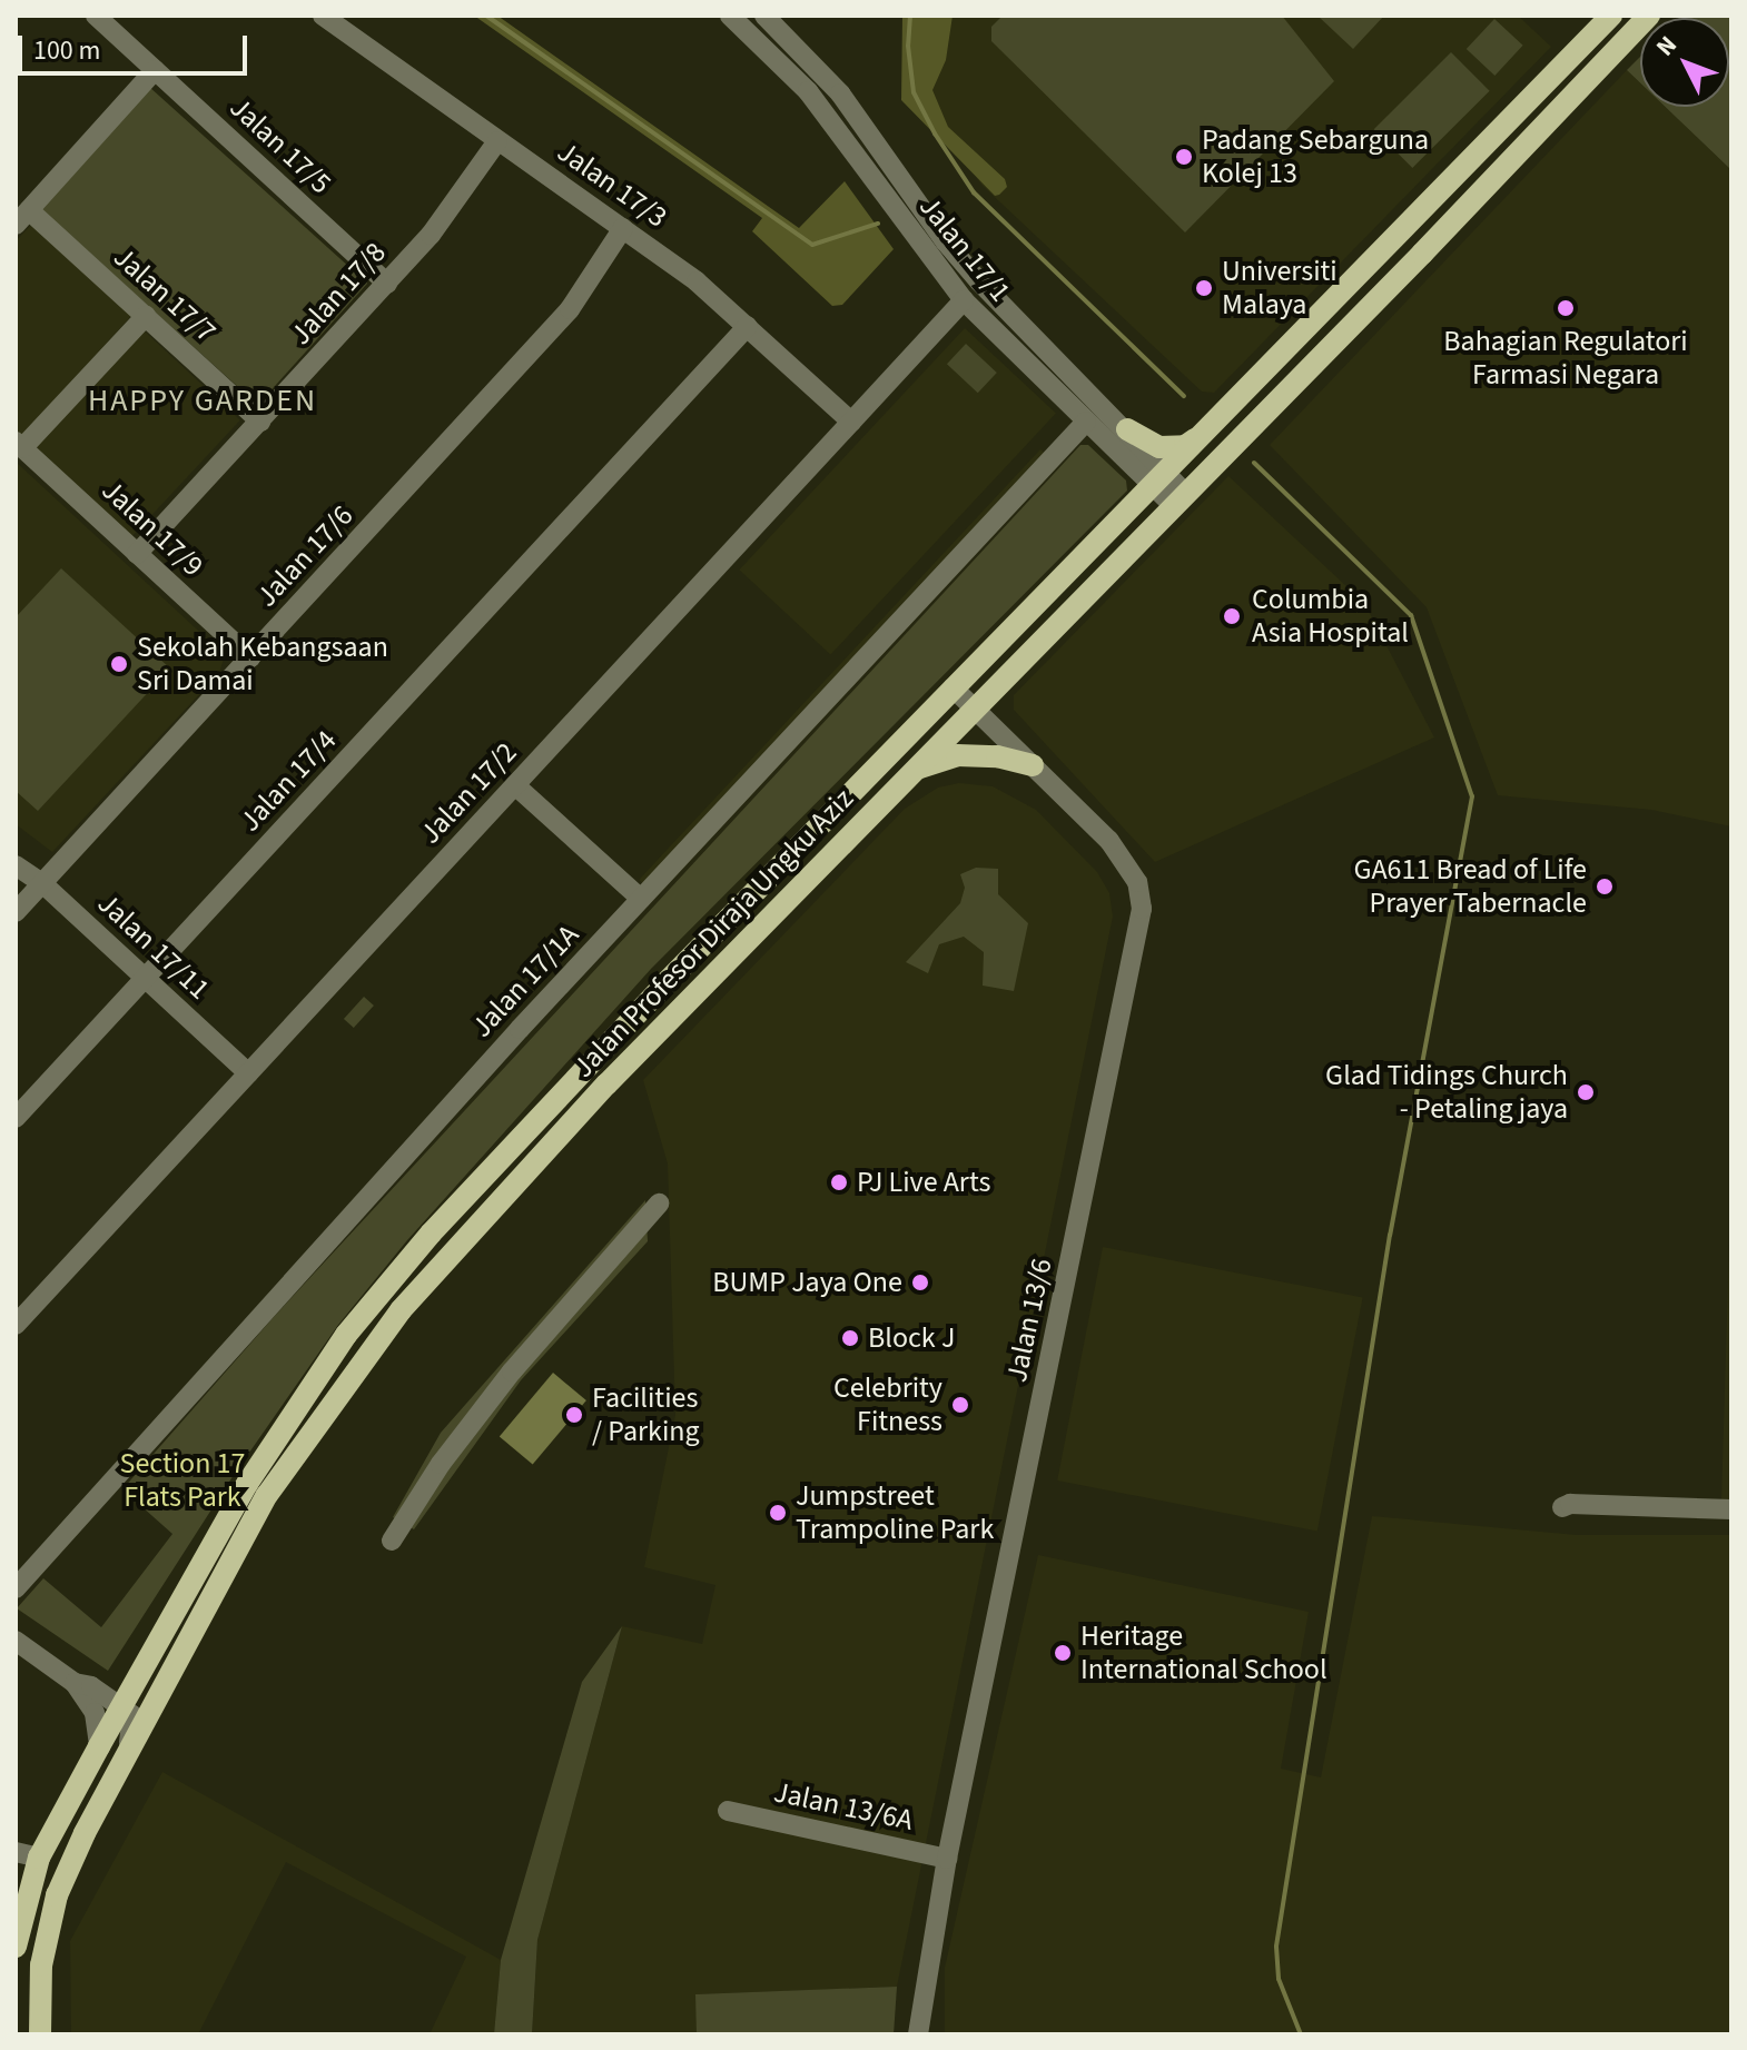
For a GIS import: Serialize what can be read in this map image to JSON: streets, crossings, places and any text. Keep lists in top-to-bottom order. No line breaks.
{"streets":{"main road":["Jalan Profesor Diraja Ungku Aziz"],"street":["Jalan 17/5","Jalan 17/3","Jalan 17/1","Jalan 17/8","Jalan 17/7","Jalan 17/9","Jalan 17/6","Jalan 17/4","Jalan 17/2","Jalan 17/11","Jalan 17/1A","Jalan 13/6","Jalan 13/6A"]},"crossings":[["Jalan 17/5","Jalan 17/8"],["Jalan 17/3","Jalan 17/8"],["Jalan 17/3","Jalan 17/6"],["Jalan 17/3","Jalan 17/4"],["Jalan 17/3","Jalan 17/2"],["Jalan 17/1","Jalan 17/2"],["Jalan 17/1","Jalan Profesor Diraja Ungku Aziz"],["Jalan 17/1","Jalan 17/1A"],["Jalan 17/8","Jalan 17/7"],["Jalan 17/8","Jalan 17/9"],["Jalan 17/9","Jalan 17/6"],["Jalan 17/6","Jalan 17/11"],["Jalan 17/4","Jalan 17/11"],["Jalan 17/2","Jalan 17/11"],["Jalan Profesor Diraja Ungku Aziz","Jalan 13/6"],["Jalan 13/6","Jalan 13/6A"]],"districts":["HAPPY GARDEN"],"parks":["Section 17 Flats Park"],"places":["Padang Sebarguna Kolej 13","Universiti Malaya","Bahagian Regulatori Farmasi Negara","Columbia Asia Hospital","Sekolah Kebangsaan Sri Damai","GA611 Bread of Life Prayer Tabernacle","Glad Tidings Church - Petaling jaya","PJ Live Arts","BUMP Jaya One","Block J","Celebrity Fitness","Facilities / Parking","Jumpstreet Trampoline Park","Heritage International School"],"scale_bar":"100 m","north":"top left"}
